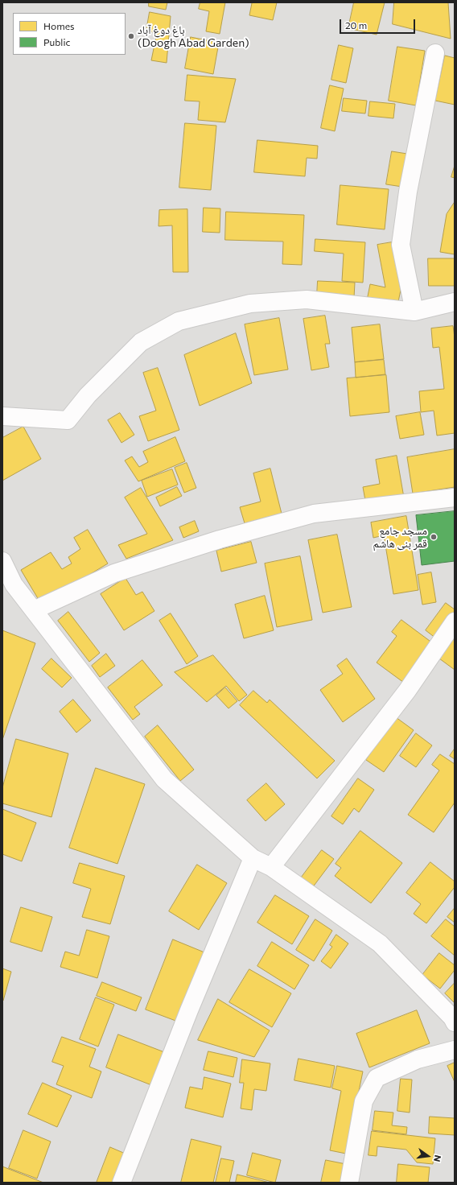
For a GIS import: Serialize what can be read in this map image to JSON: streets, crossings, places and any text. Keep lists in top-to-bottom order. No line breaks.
{"places":["باغ دوغ آباد (Doogh Abad Garden)","مسجد جامع قمر بنی هاشم"],"legend":["Homes","Public"],"scale_bar":"20 m","north":"right"}
